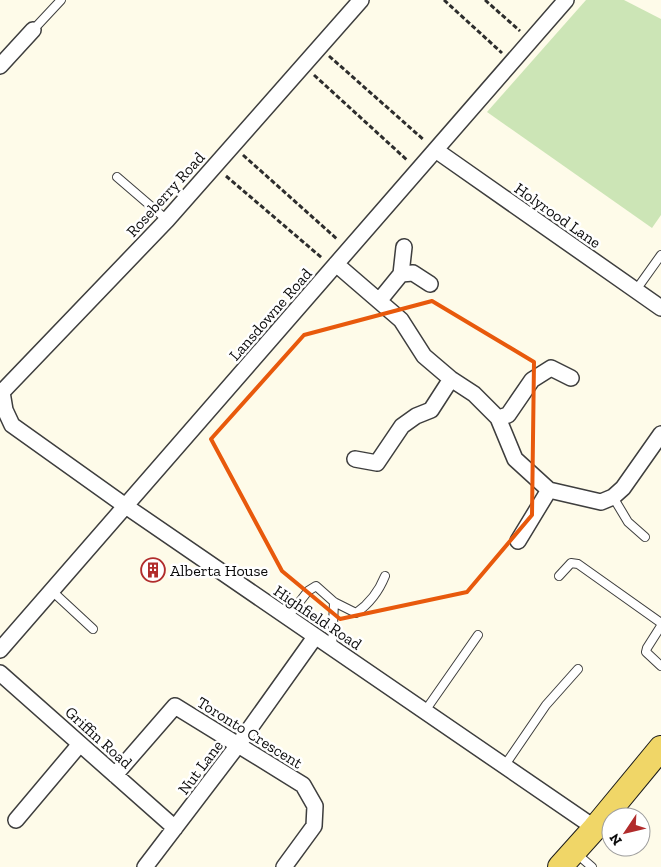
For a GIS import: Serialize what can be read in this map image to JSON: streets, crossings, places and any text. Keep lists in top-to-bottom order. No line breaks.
{"streets":{"street":["Roseberry Road","Holyrood Lane","Lansdowne Road","Highfield Road","Toronto Crescent","Griffin Road","Nut Lane"]},"crossings":[["Roseberry Road","Highfield Road"],["Holyrood Lane","Lansdowne Road"],["Lansdowne Road","Highfield Road"],["Highfield Road","Nut Lane"],["Toronto Crescent","Griffin Road"],["Toronto Crescent","Nut Lane"],["Griffin Road","Nut Lane"]],"places":{"building":["Alberta House"]},"north":"bottom left"}
